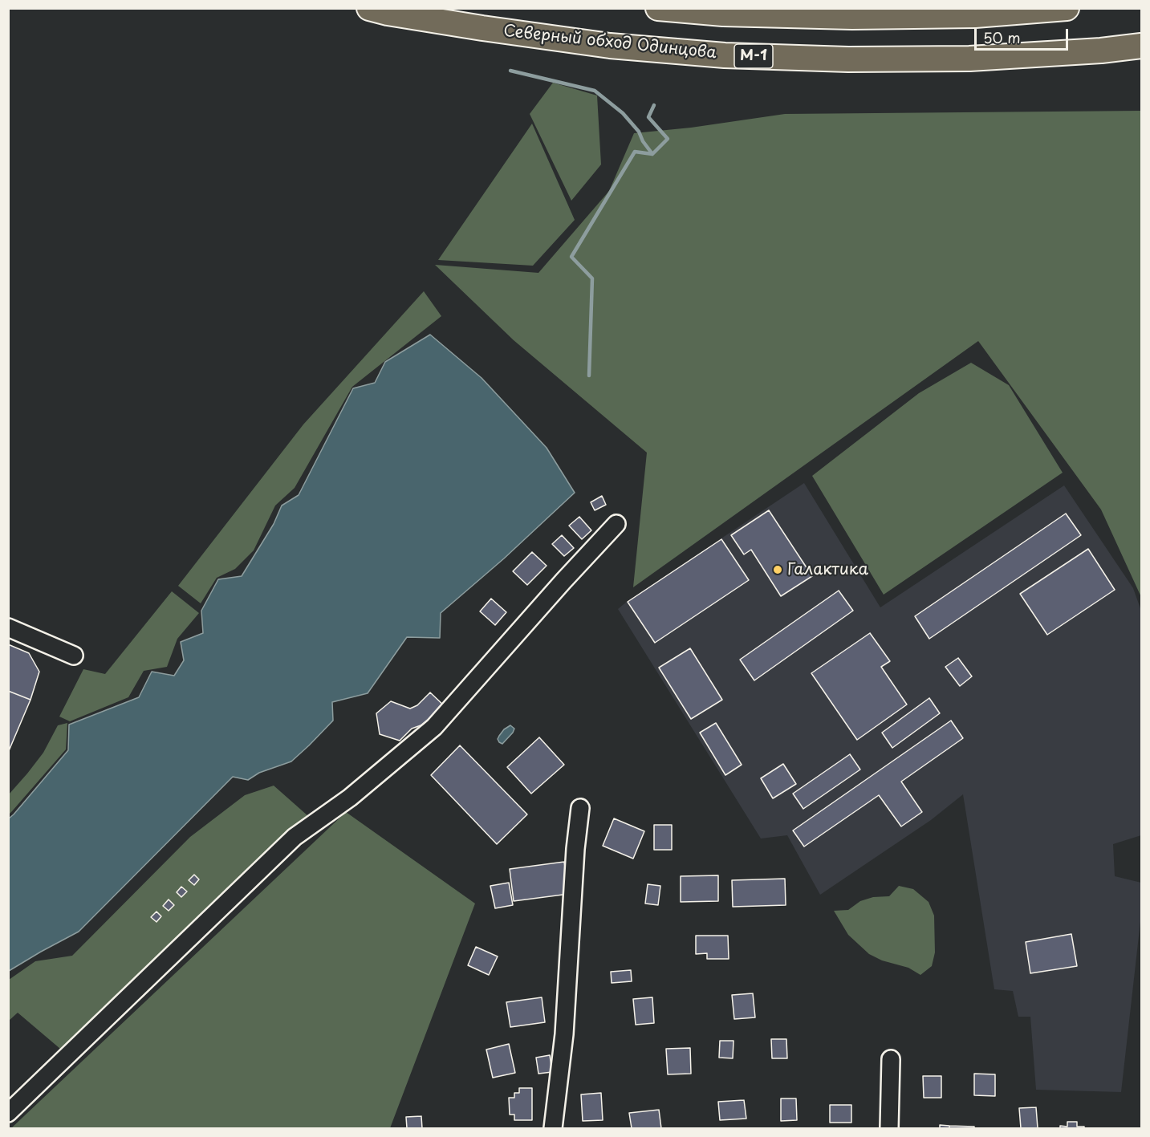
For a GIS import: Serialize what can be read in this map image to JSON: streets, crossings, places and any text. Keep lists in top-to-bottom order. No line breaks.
{"streets":{"highway":["Северный обход Одинцова","М-1"]},"places":["Галактика"],"scale_bar":"50 m"}
